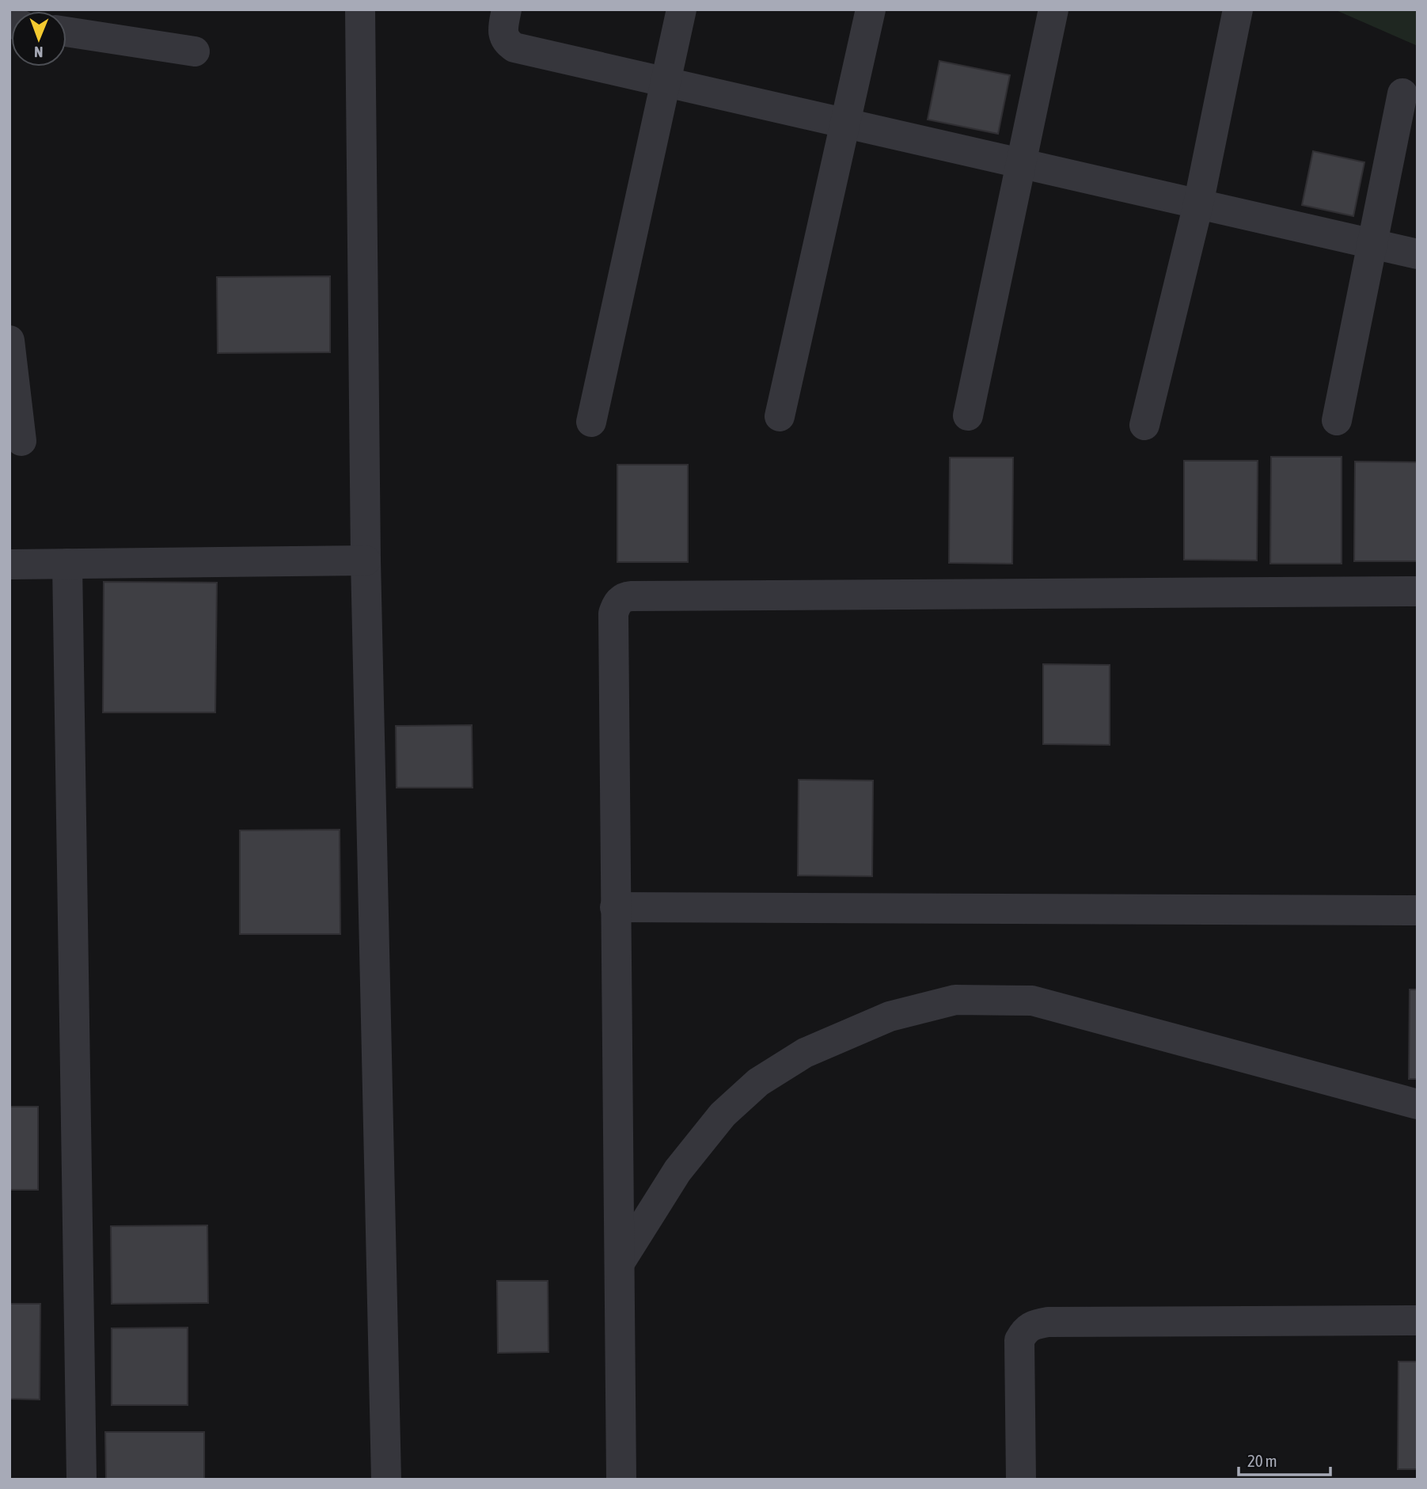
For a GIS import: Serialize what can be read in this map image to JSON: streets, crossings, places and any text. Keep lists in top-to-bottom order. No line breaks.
{"scale_bar":"20 m","north":"bottom"}
